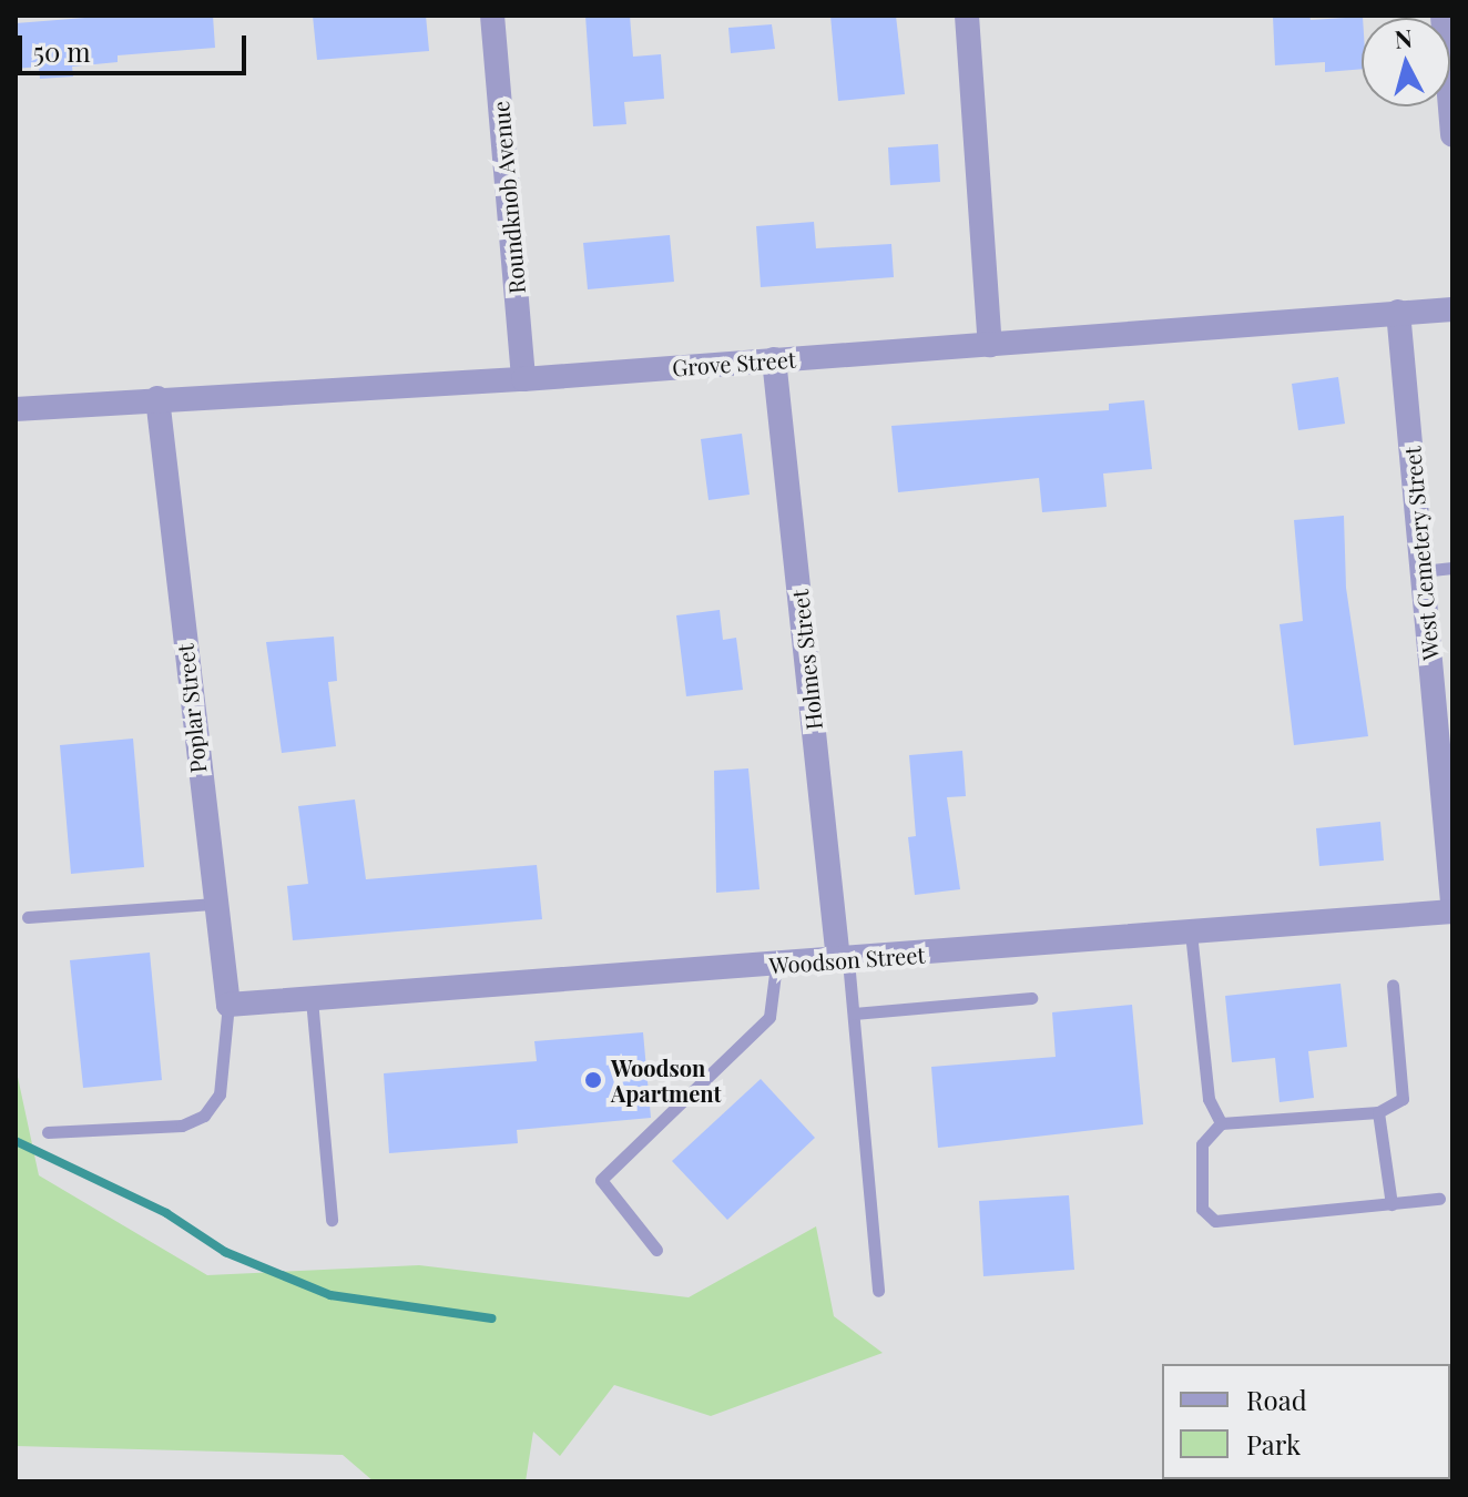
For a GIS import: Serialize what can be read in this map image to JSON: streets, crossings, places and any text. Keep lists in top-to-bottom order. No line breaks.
{"streets":{"street":["Roundknob Avenue","Grove Street","West Cemetery Street","Holmes Street","Poplar Street","Woodson Street"]},"crossings":[["Roundknob Avenue","Grove Street"],["Grove Street","West Cemetery Street"],["Grove Street","Holmes Street"],["Grove Street","Poplar Street"],["Holmes Street","Woodson Street"],["Poplar Street","Woodson Street"]],"places":["Woodson Apartment"],"legend":["Road","Park"],"scale_bar":"50 m","north":"top"}
